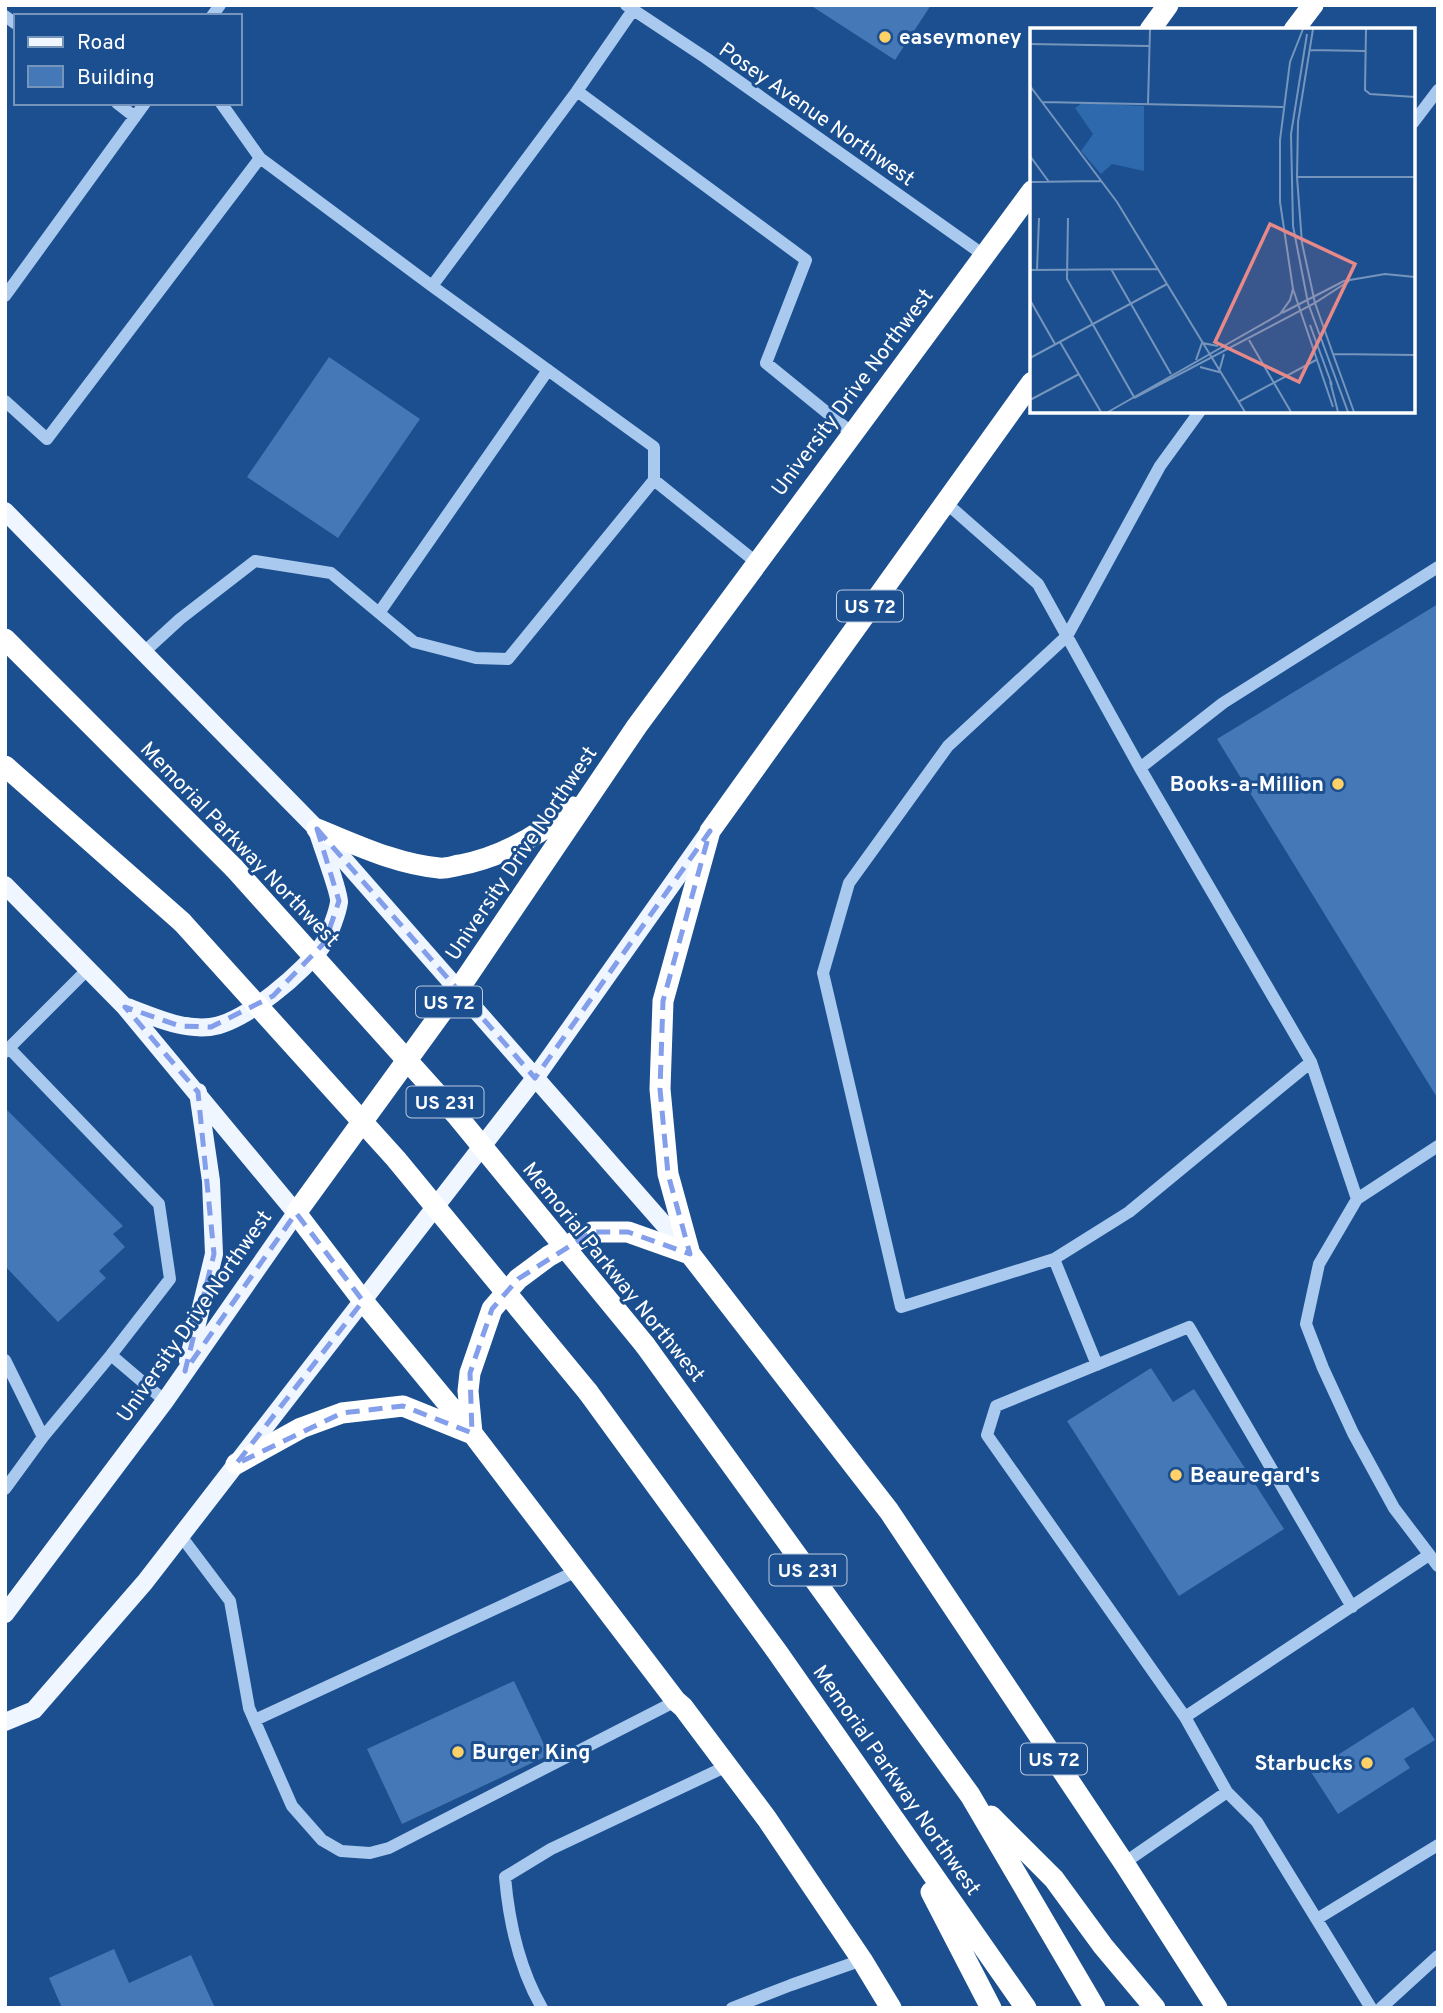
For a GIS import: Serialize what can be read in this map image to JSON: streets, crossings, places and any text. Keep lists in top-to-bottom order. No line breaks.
{"streets":{"highway":["University Drive Northwest","US 72","Memorial Parkway Northwest","US 231"],"street":["Posey Avenue Northwest"]},"crossings":[["Posey Avenue Northwest","University Drive Northwest"]],"places":["easeymoney","Books-a-Million","Beauregard's","Burger King","Starbucks"],"legend":["Road","Building"]}
